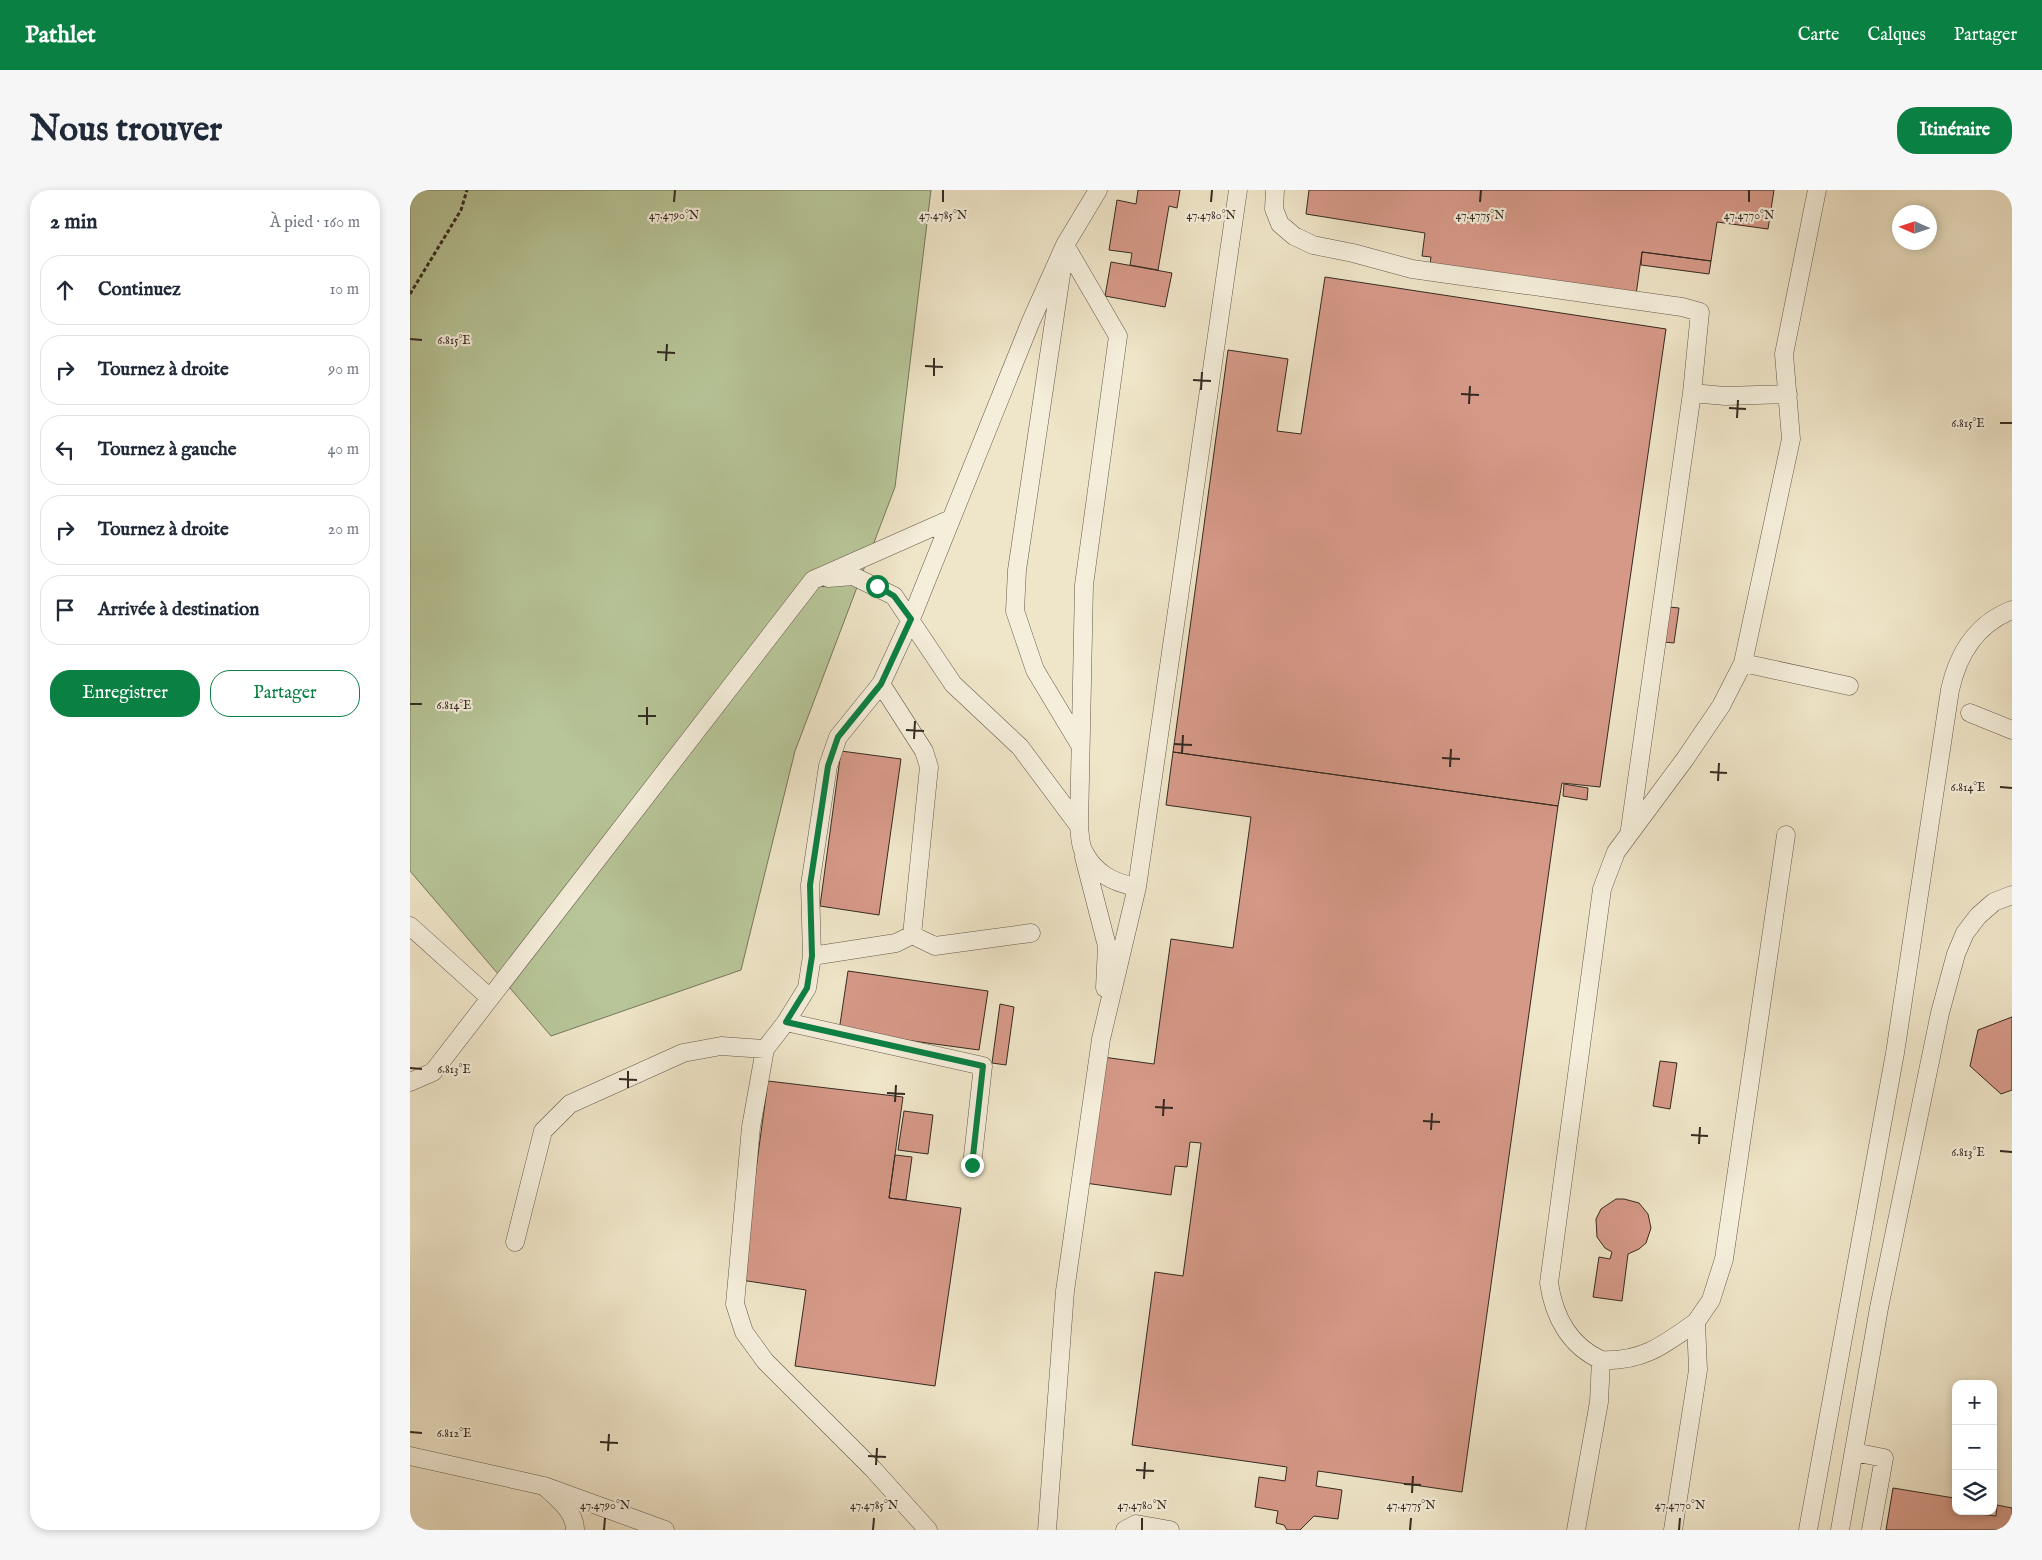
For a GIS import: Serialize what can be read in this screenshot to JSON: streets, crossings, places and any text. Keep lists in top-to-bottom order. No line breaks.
{"north":"left","page":{"header":"Pathlet","nav":["Carte","Calques","Partager"],"buttons":["Itinéraire",["Enregistrer","Partager"]],"title":"Nous trouver","heading":["2 min","À pied · 160 m"],"list":[["Continuez","10 m"],["Tournez à droite","90 m"],["Tournez à gauche","40 m"],["Tournez à droite","20 m"],"Arrivée à destination"],"map_buttons":["+","−"]},"coordinates":["47.4790°N","47.4785°N","47.4780°N","47.4775°N","47.4770°N","6.815°E","6.814°E","6.813°E","6.812°E"]}
